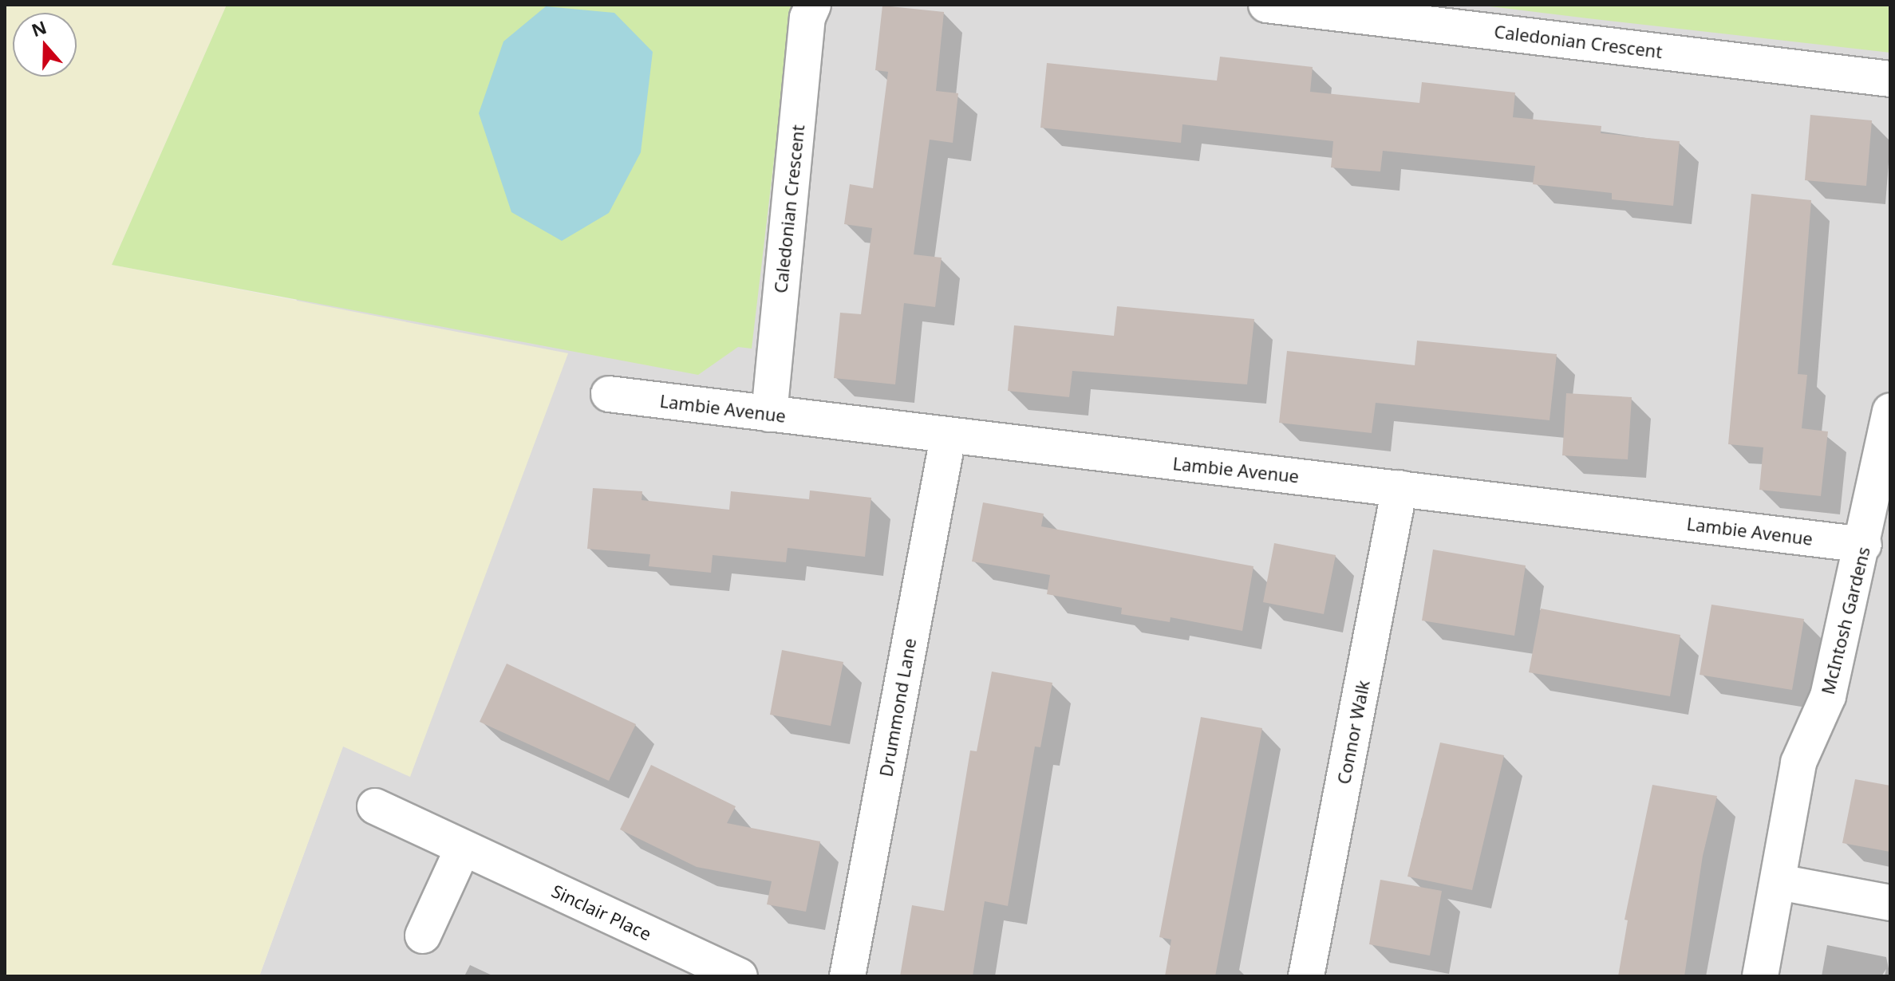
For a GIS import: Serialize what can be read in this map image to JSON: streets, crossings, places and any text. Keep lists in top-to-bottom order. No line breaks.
{"streets":{"street":["Caledonian Crescent","Lambie Avenue","McIntosh Gardens","Drummond Lane","Connor Walk","Sinclair Place"]},"crossings":[["Caledonian Crescent","Lambie Avenue"],["Lambie Avenue","McIntosh Gardens"],["Lambie Avenue","Drummond Lane"],["Lambie Avenue","Connor Walk"]],"north":"top"}
